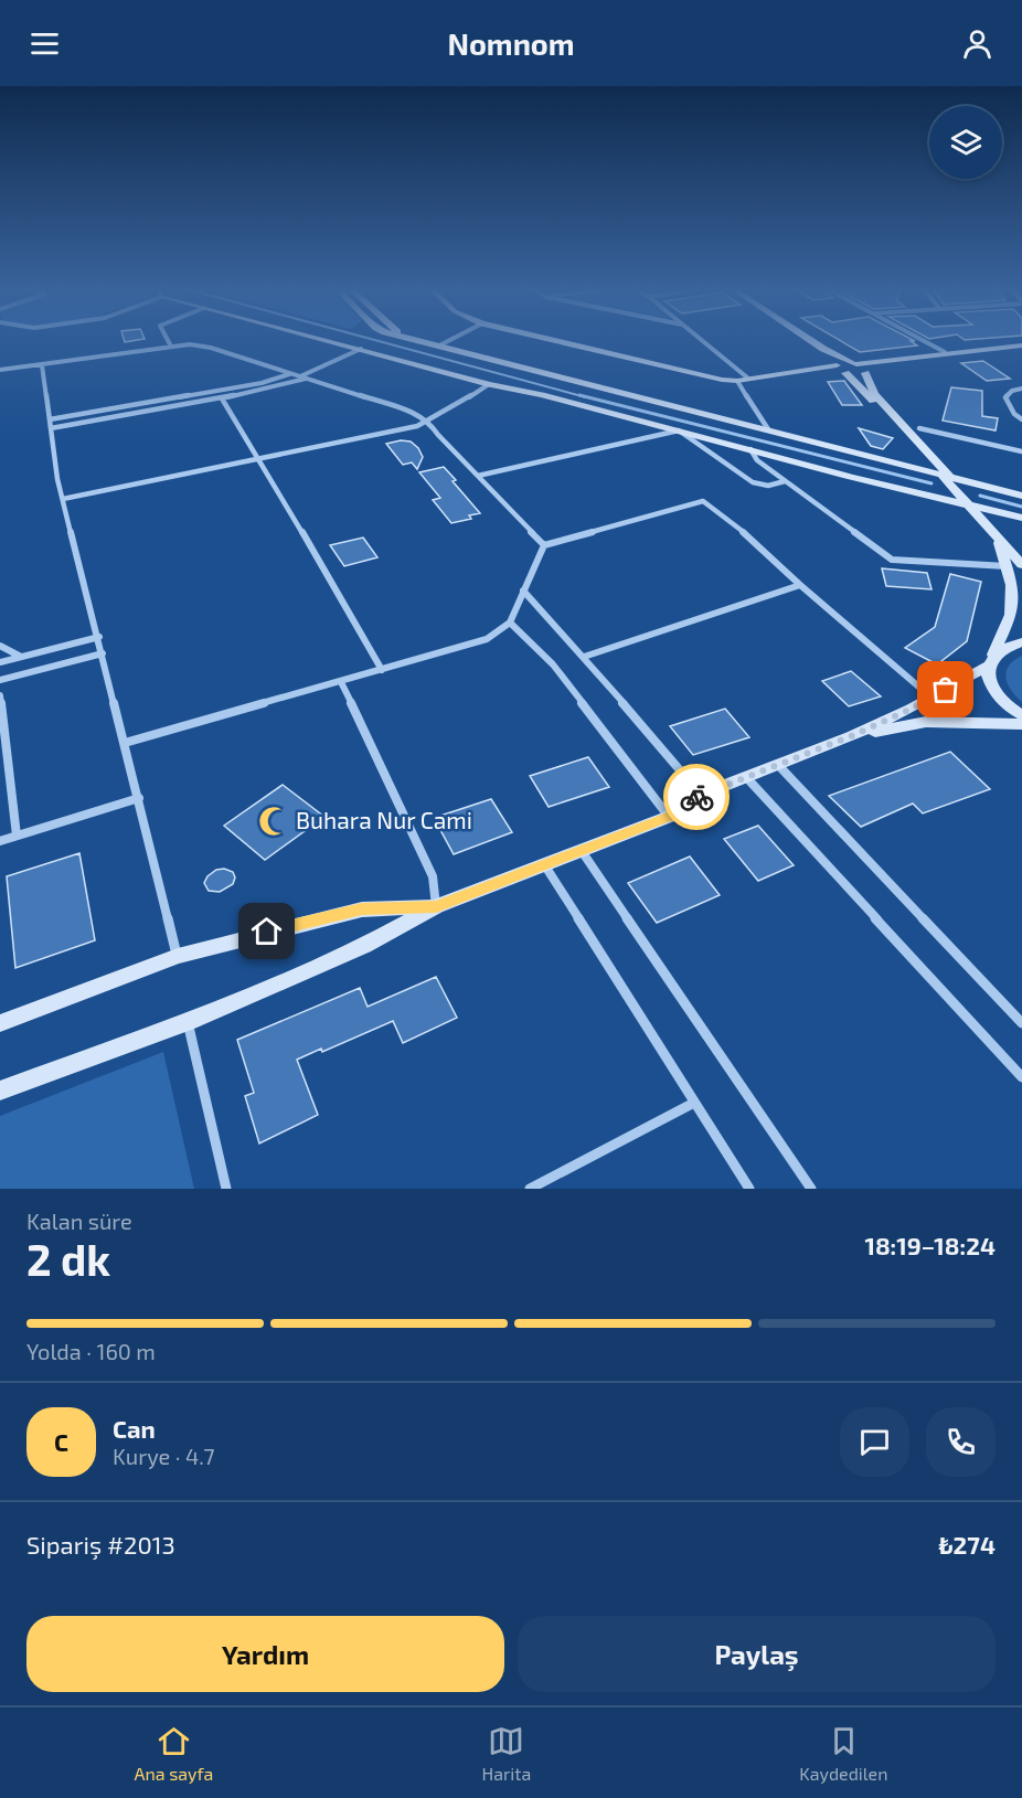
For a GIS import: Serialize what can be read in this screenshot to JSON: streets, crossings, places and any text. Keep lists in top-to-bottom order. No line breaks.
{"places":{"mosque":["Buhara Nur Cami"]},"page":{"header":"Nomnom","heading":["2 dk","Kalan süre","18:19–18:24"],"panel":["Can","Kurye · 4.7","Sipariş #2013","₺274"],"bar":"Yolda · 160 m","round":"C","buttons":["Yardım","Paylaş"],"tabs":["Ana sayfa","Harita","Kaydedilen"]}}
